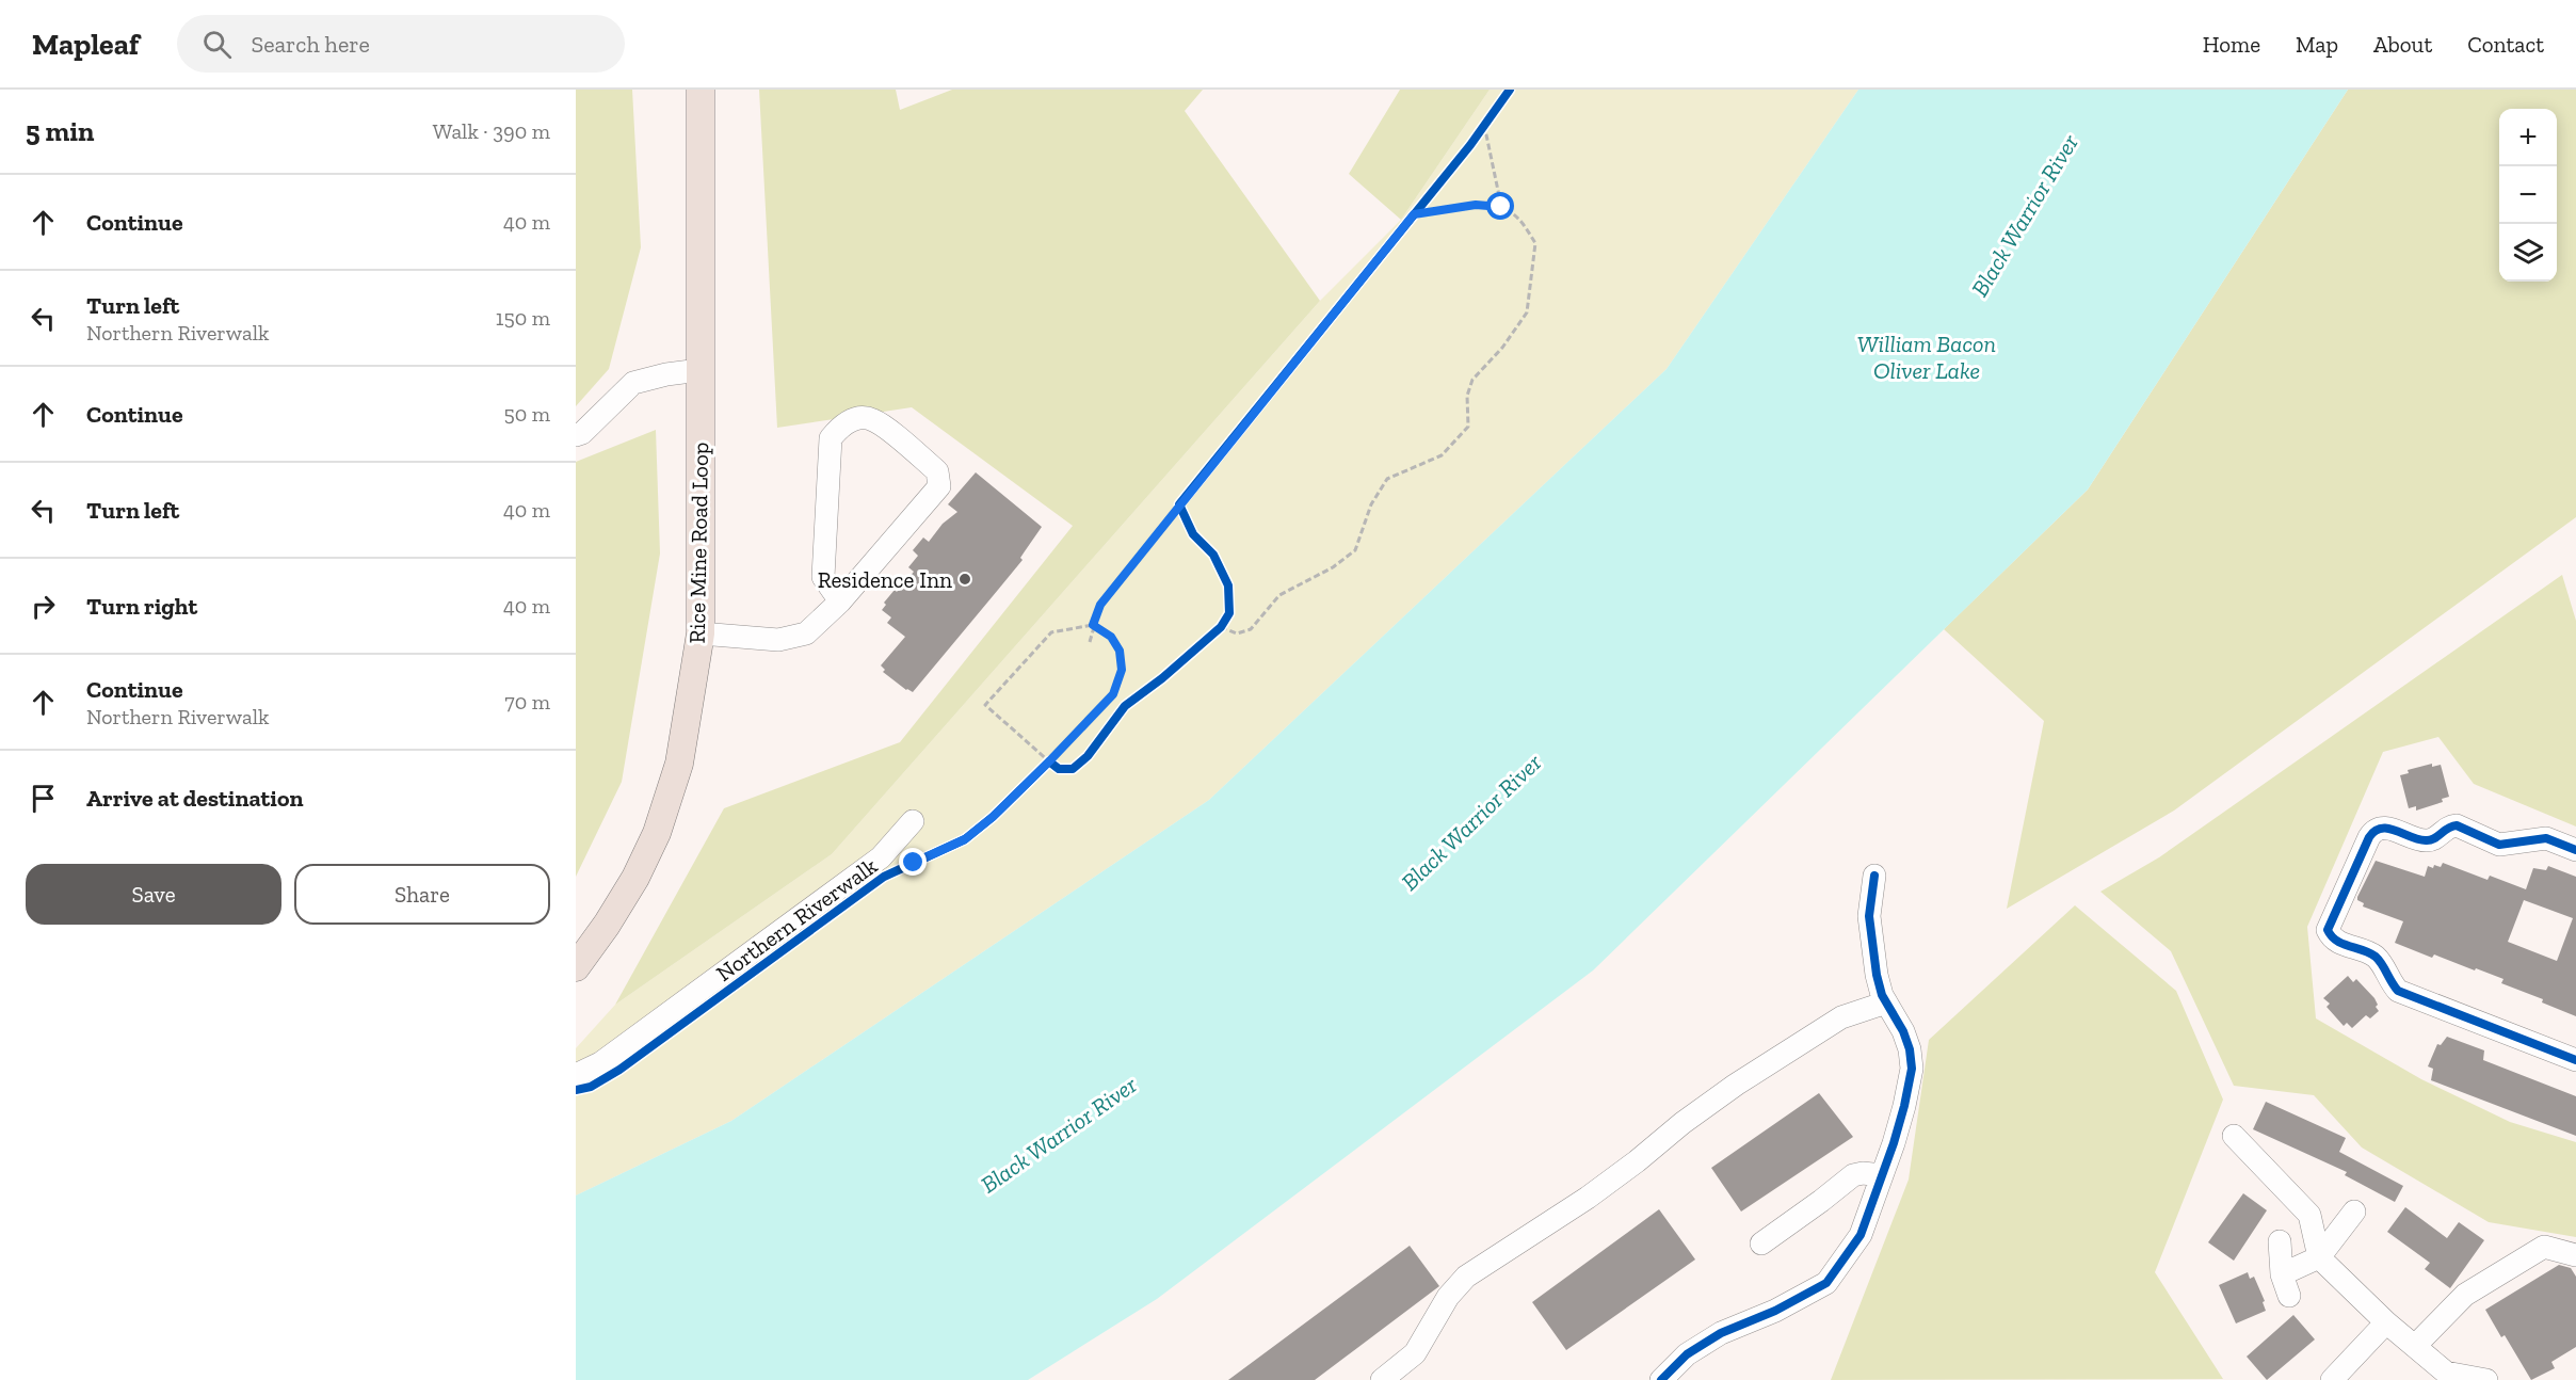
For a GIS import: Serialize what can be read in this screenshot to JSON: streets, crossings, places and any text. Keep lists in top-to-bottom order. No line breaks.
{"streets":{"main road":["Rice Mine Road Loop"],"cycle path":["Northern Riverwalk"]},"water":["Black Warrior River","William Bacon Oliver Lake"],"places":["Residence Inn"],"page":{"header":"Mapleaf","search":"Search here","nav":["Home","Map","About","Contact"],"heading":["5 min","Walk · 390 m"],"map_buttons":["+","−"],"list":[["Continue","40 m"],["Turn left","Northern Riverwalk","150 m"],["Continue","50 m"],["Turn left","40 m"],["Turn right","40 m"],["Continue","Northern Riverwalk","70 m"],"Arrive at destination"],"buttons":["Save","Share"]}}
